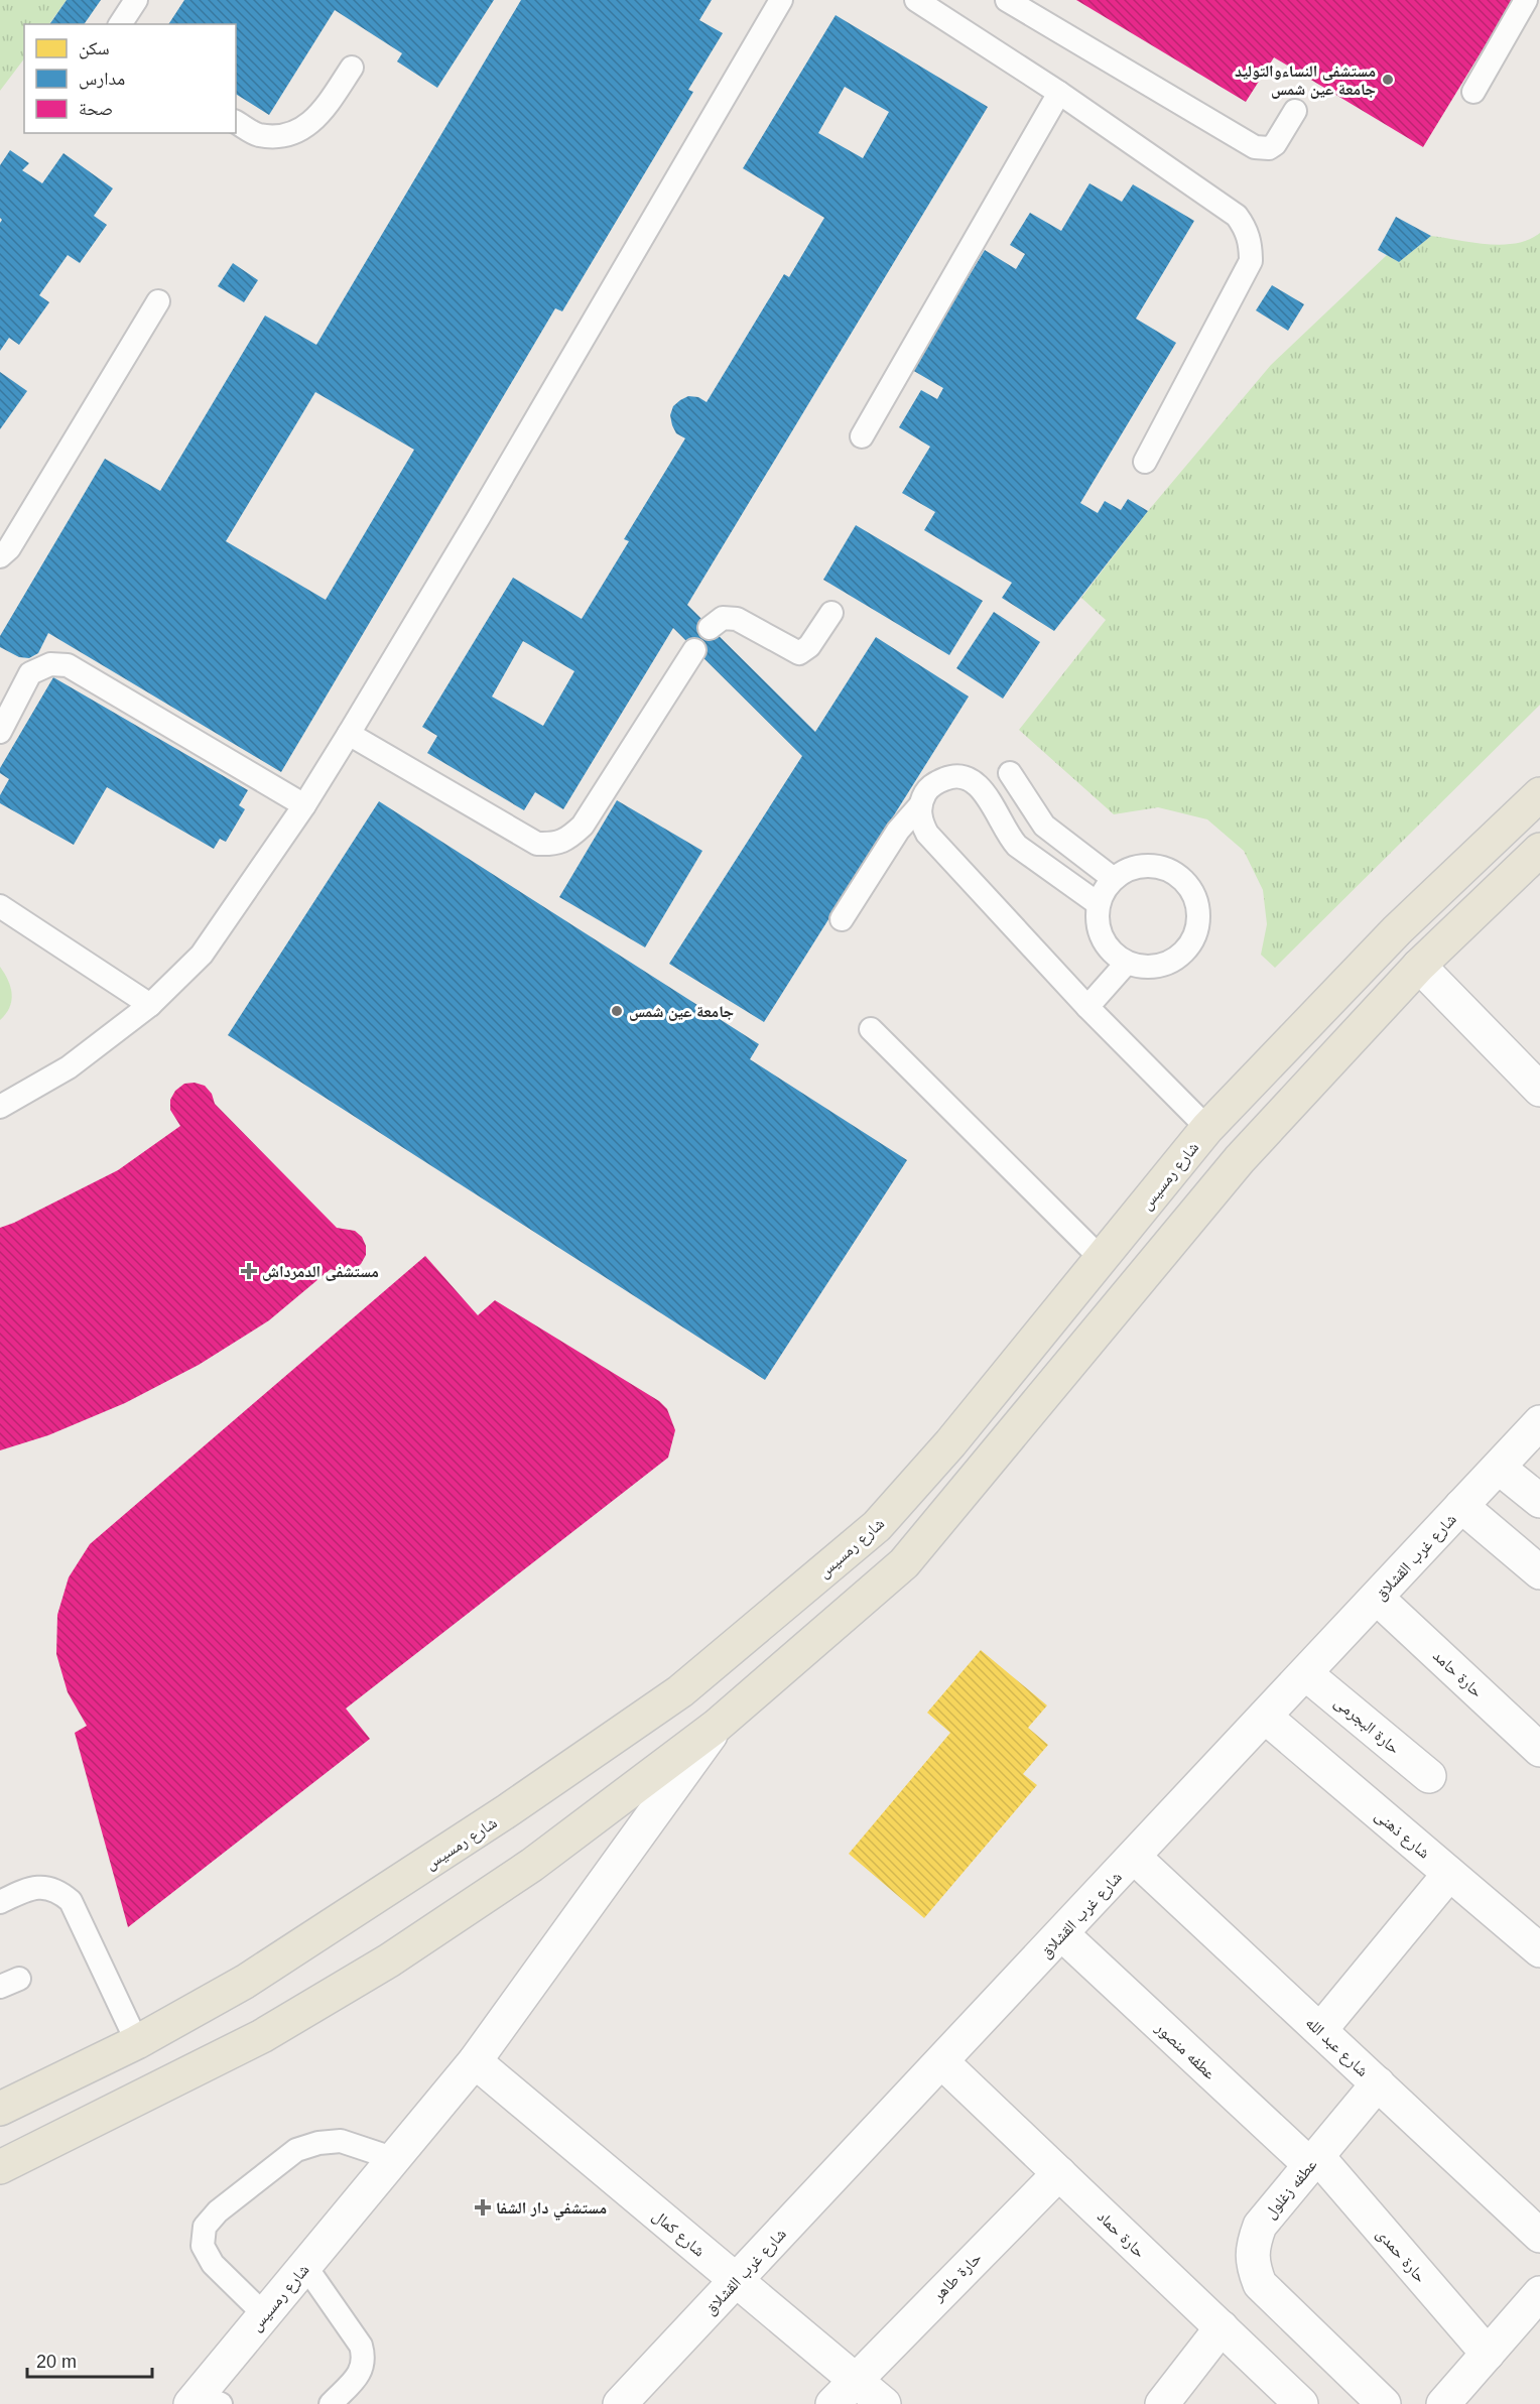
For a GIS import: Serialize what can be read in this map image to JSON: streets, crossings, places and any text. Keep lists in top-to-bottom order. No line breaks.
{"streets":{"main road":["شارع رمسيس"],"street":["شارع غرب القشلاق","حارة حامد","حارة البجرمى","شارع ذهنى","شارع عبد الله","عطفه منصور","عطفه زغلول","شارع كمال","حارة حماد","حارة حمدى","حارة طاهر"]},"crossings":[["شارع رمسيس","شارع كمال"],["شارع غرب القشلاق","حارة حامد"],["شارع غرب القشلاق","حارة البجرمى"],["شارع غرب القشلاق","شارع ذهنى"],["شارع غرب القشلاق","شارع عبد الله"],["شارع غرب القشلاق","عطفه منصور"],["شارع غرب القشلاق","شارع كمال"],["شارع غرب القشلاق","حارة حماد"],["شارع عبد الله","عطفه زغلول"],["عطفه منصور","عطفه زغلول"],["عطفه منصور","حارة حمدى"],["عطفه زغلول","حارة حمدى"],["شارع كمال","حارة طاهر"],["حارة حماد","حارة طاهر"]],"places":{"other":["مستشفى النساءوالتوليد جامعة عين شمس","جامعة عين شمس"],"health":["مستشفى الدمرداش","مستشفي دار الشفا"]},"legend":["سكن","مدارس","صحة"],"scale_bar":"20 m"}
